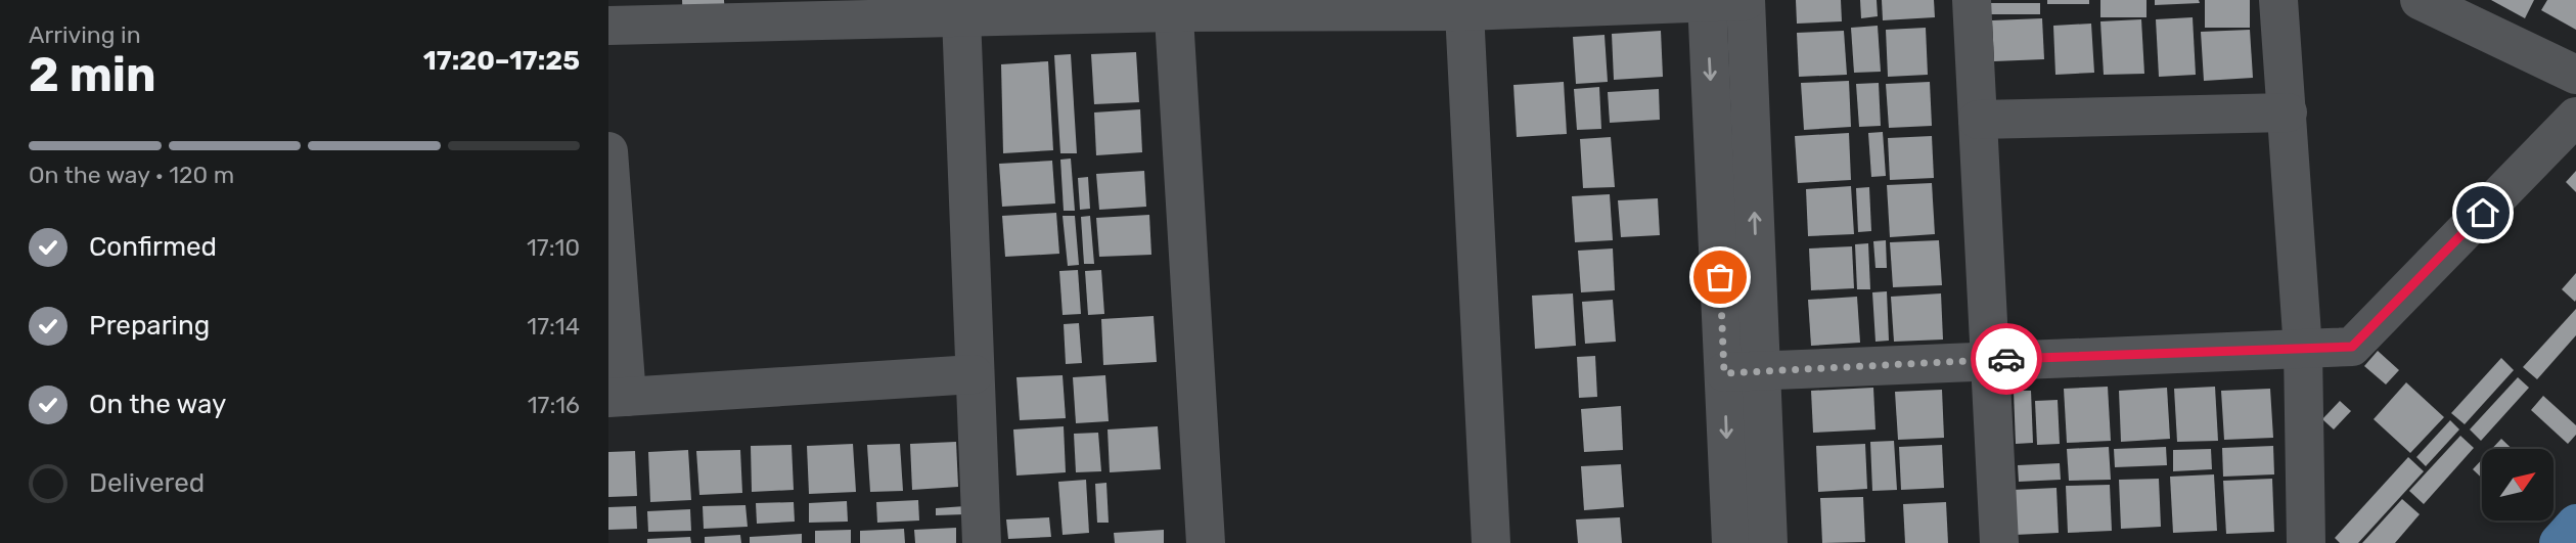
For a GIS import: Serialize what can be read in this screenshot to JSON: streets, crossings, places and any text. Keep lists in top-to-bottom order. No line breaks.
{"north":"top right","page":{"heading":["2 min","Arriving in","17:20–17:25"],"bar":"On the way · 120 m","list":[["Confirmed","17:10"],["Preparing","17:14"],["On the way","17:16"],"Delivered"]}}
